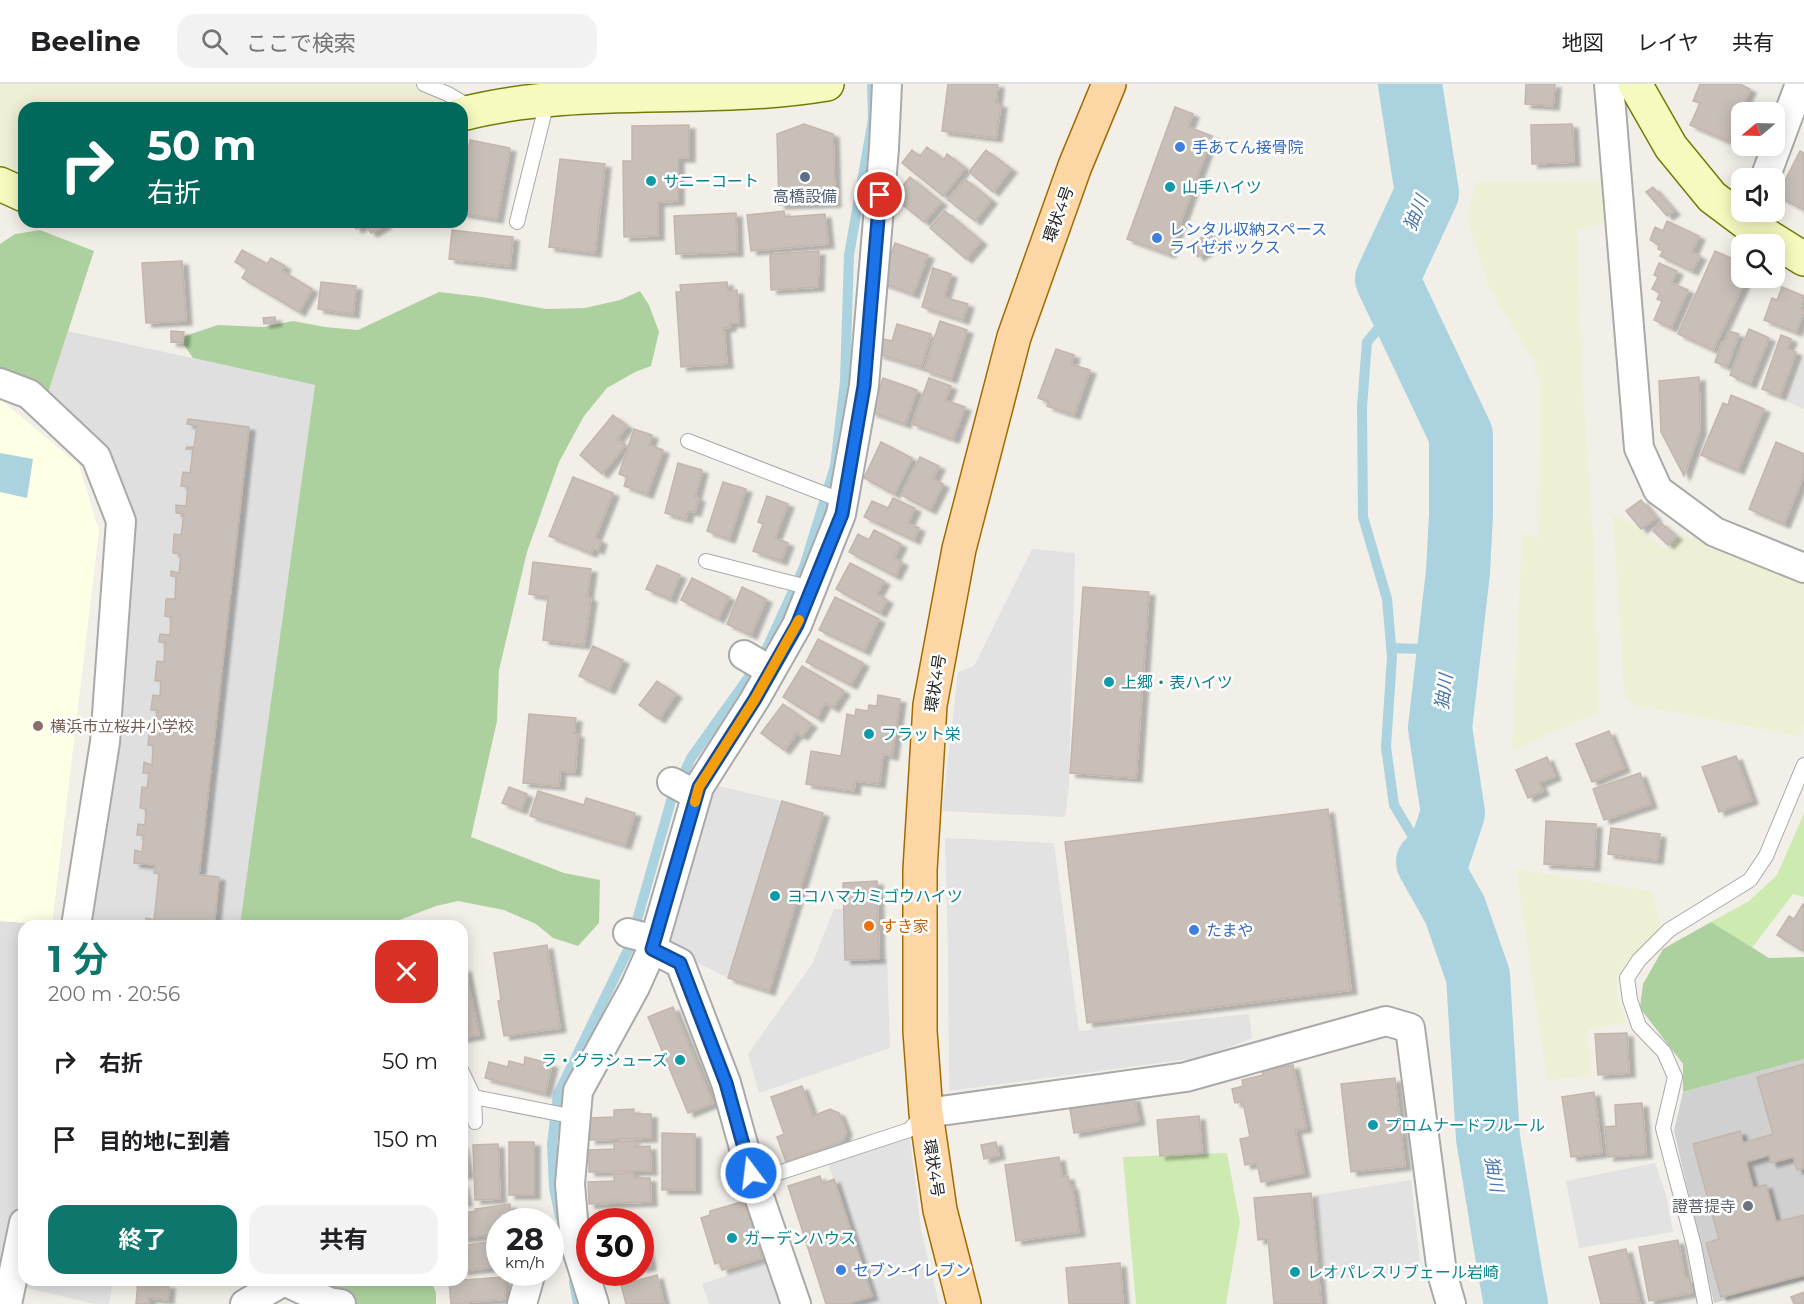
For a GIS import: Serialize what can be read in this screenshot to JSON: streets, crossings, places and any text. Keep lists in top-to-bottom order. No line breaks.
{"streets":{"main road":["環状4号"]},"water":["㹨川"],"places":["手あてん接骨院","高橋設備","サニーコート","山手ハイツ","レンタル収納スペース ライゼボックス","上郷・表ハイツ","横浜市立桜井小学校","フラット栄","ヨコハマカミゴウハイツ","すき家","たまや","ラ・グラシューズ","プロムナードフルール","證菩提寺","ガーデンハウス","セブン-イレブン","レオパレスリブェール岩崎"],"north":"left","page":{"header":"Beeline","search":"ここで検索","nav":["地図","レイヤ","共有"],"turn":["50 m","右折"],"heading":["1 分","200 m · 20:56"],"list":[{"name":"右折","value":"50 m"},{"name":"目的地に到着","value":"150 m"}],"buttons":["終了","共有"],"speed":"28 km/h","limit":"30"}}
